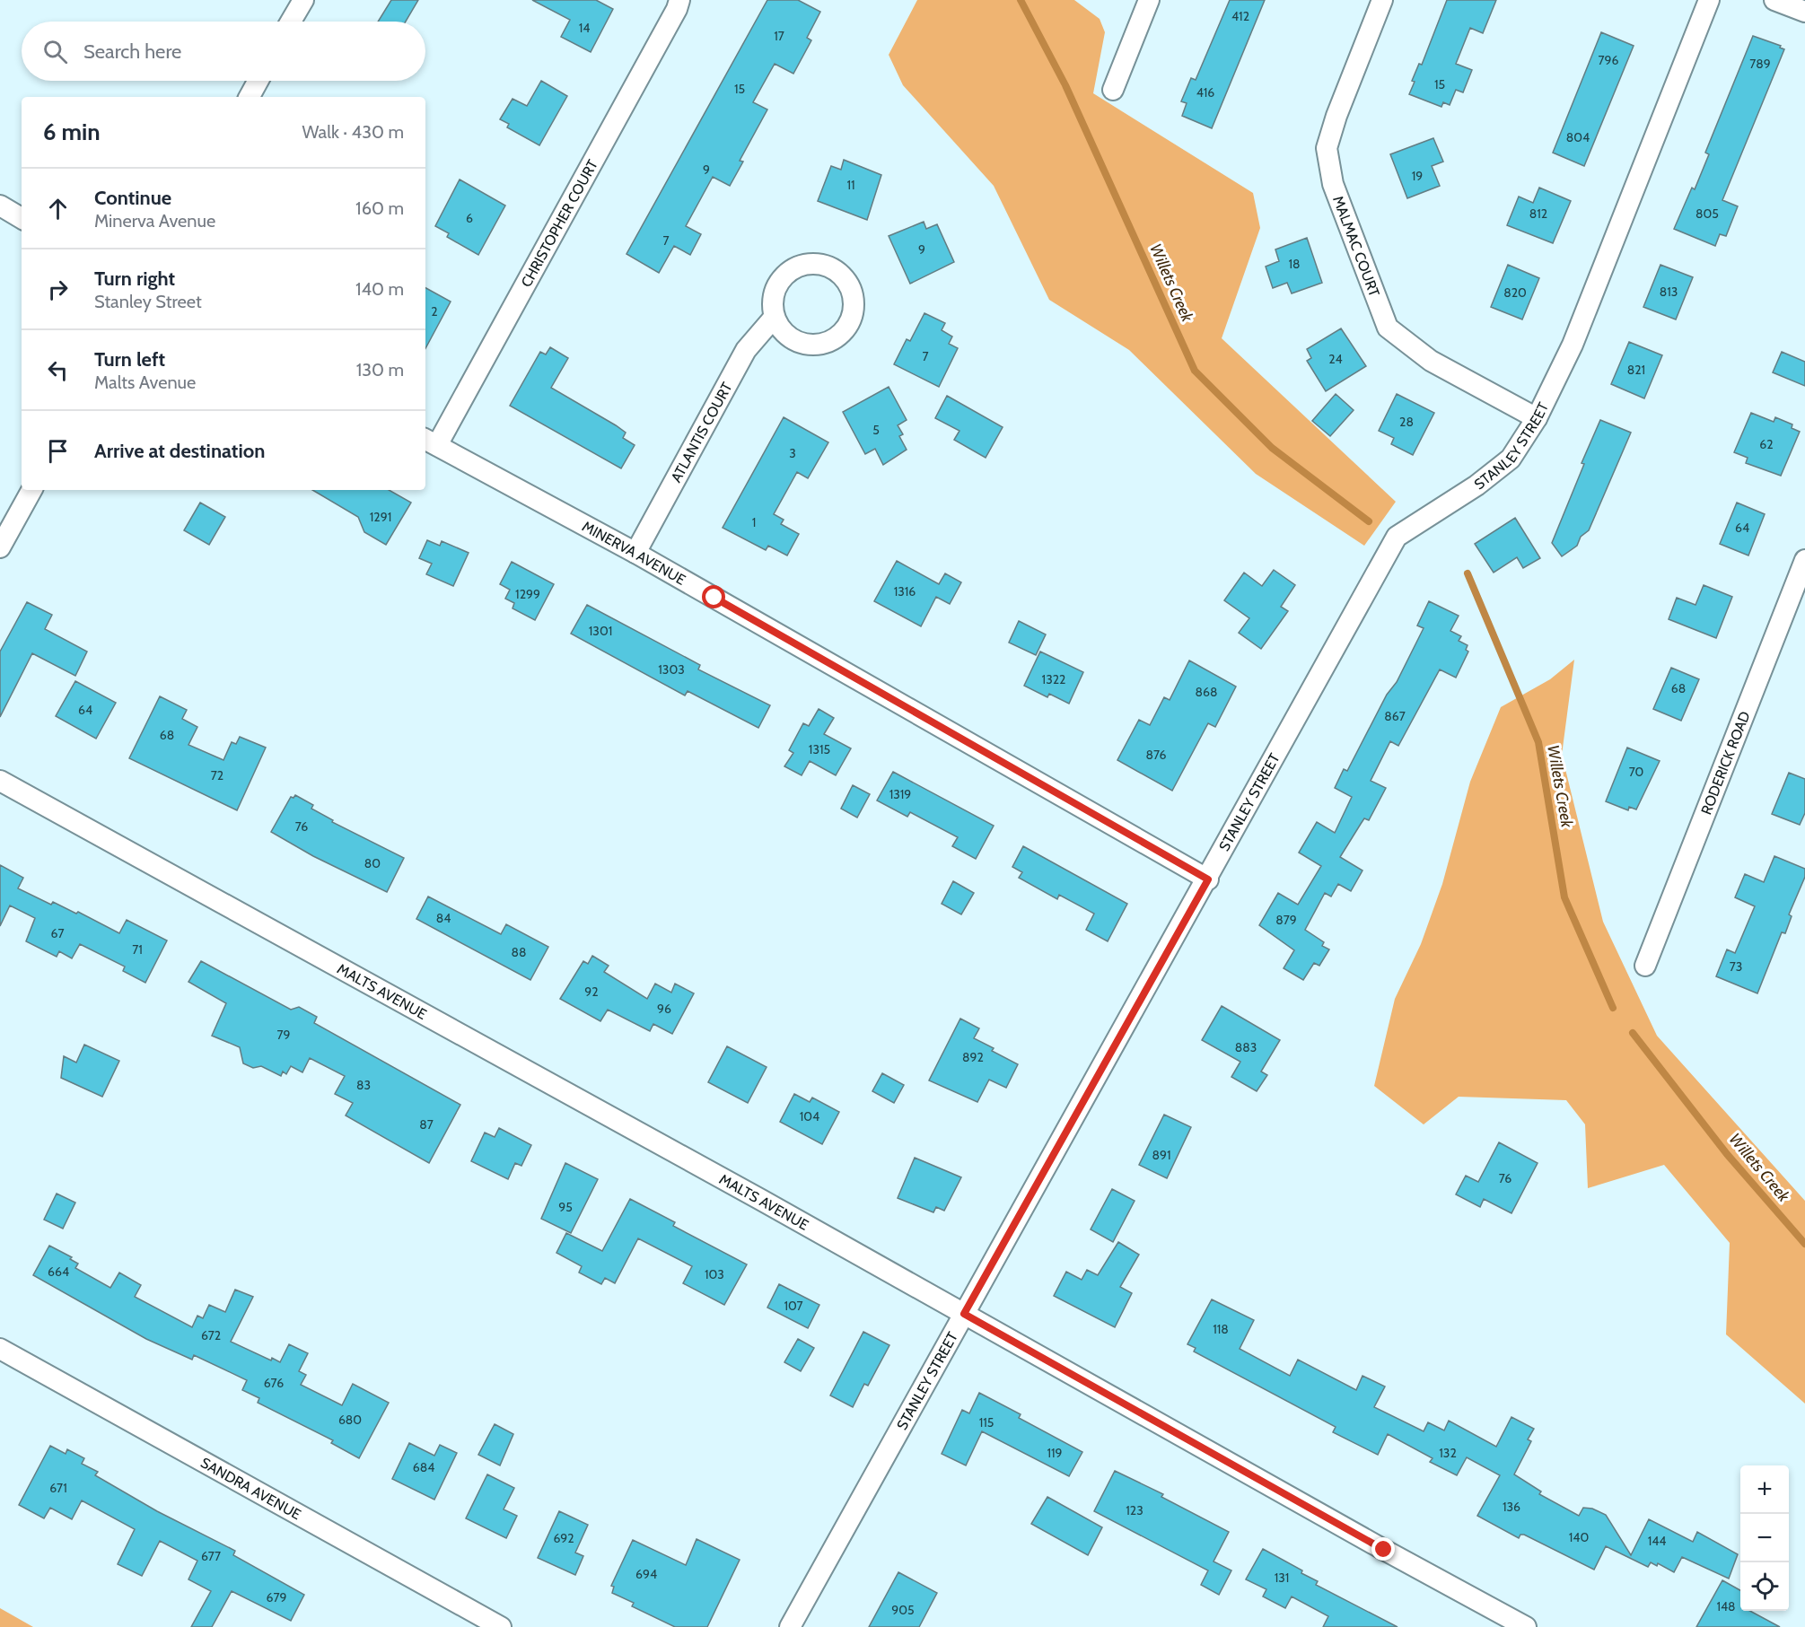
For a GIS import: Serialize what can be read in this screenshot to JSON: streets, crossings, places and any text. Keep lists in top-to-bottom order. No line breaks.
{"streets":{"street":["CHRISTOPHER COURT","MALMAC COURT","ATLANTIS COURT","STANLEY STREET","MINERVA AVENUE","RODERICK ROAD","MALTS AVENUE","SANDRA AVENUE"]},"crossings":[["CHRISTOPHER COURT","MINERVA AVENUE"],["MALMAC COURT","STANLEY STREET"],["ATLANTIS COURT","MINERVA AVENUE"],["STANLEY STREET","MINERVA AVENUE"],["STANLEY STREET","MALTS AVENUE"]],"water":["Willets Creek"],"house_numbers":["412","14","17","796","789","15","15","416","804","9","19","11","812","805","6","7","9","18","813","820","2","7","24","821","28","5","62","3","1291","1","64","1316","1299","1301","1303","1322","68","868","64","867","68","1315","876","70","72","1319","76","80","84","879","67","71","88","73","92","96","79","883","892","83","104","87","891","76","95","664","103","107","118","672","676","680","115","119","132","684","671","136","123","140","692","144","677","694","131","679","148","905"],"page":{"search":"Search here","heading":["6 min","Walk · 430 m"],"list":[["Continue","Minerva Avenue","160 m"],["Turn right","Stanley Street","140 m"],["Turn left","Malts Avenue","130 m"],"Arrive at destination"],"map_buttons":["+","−"]}}
